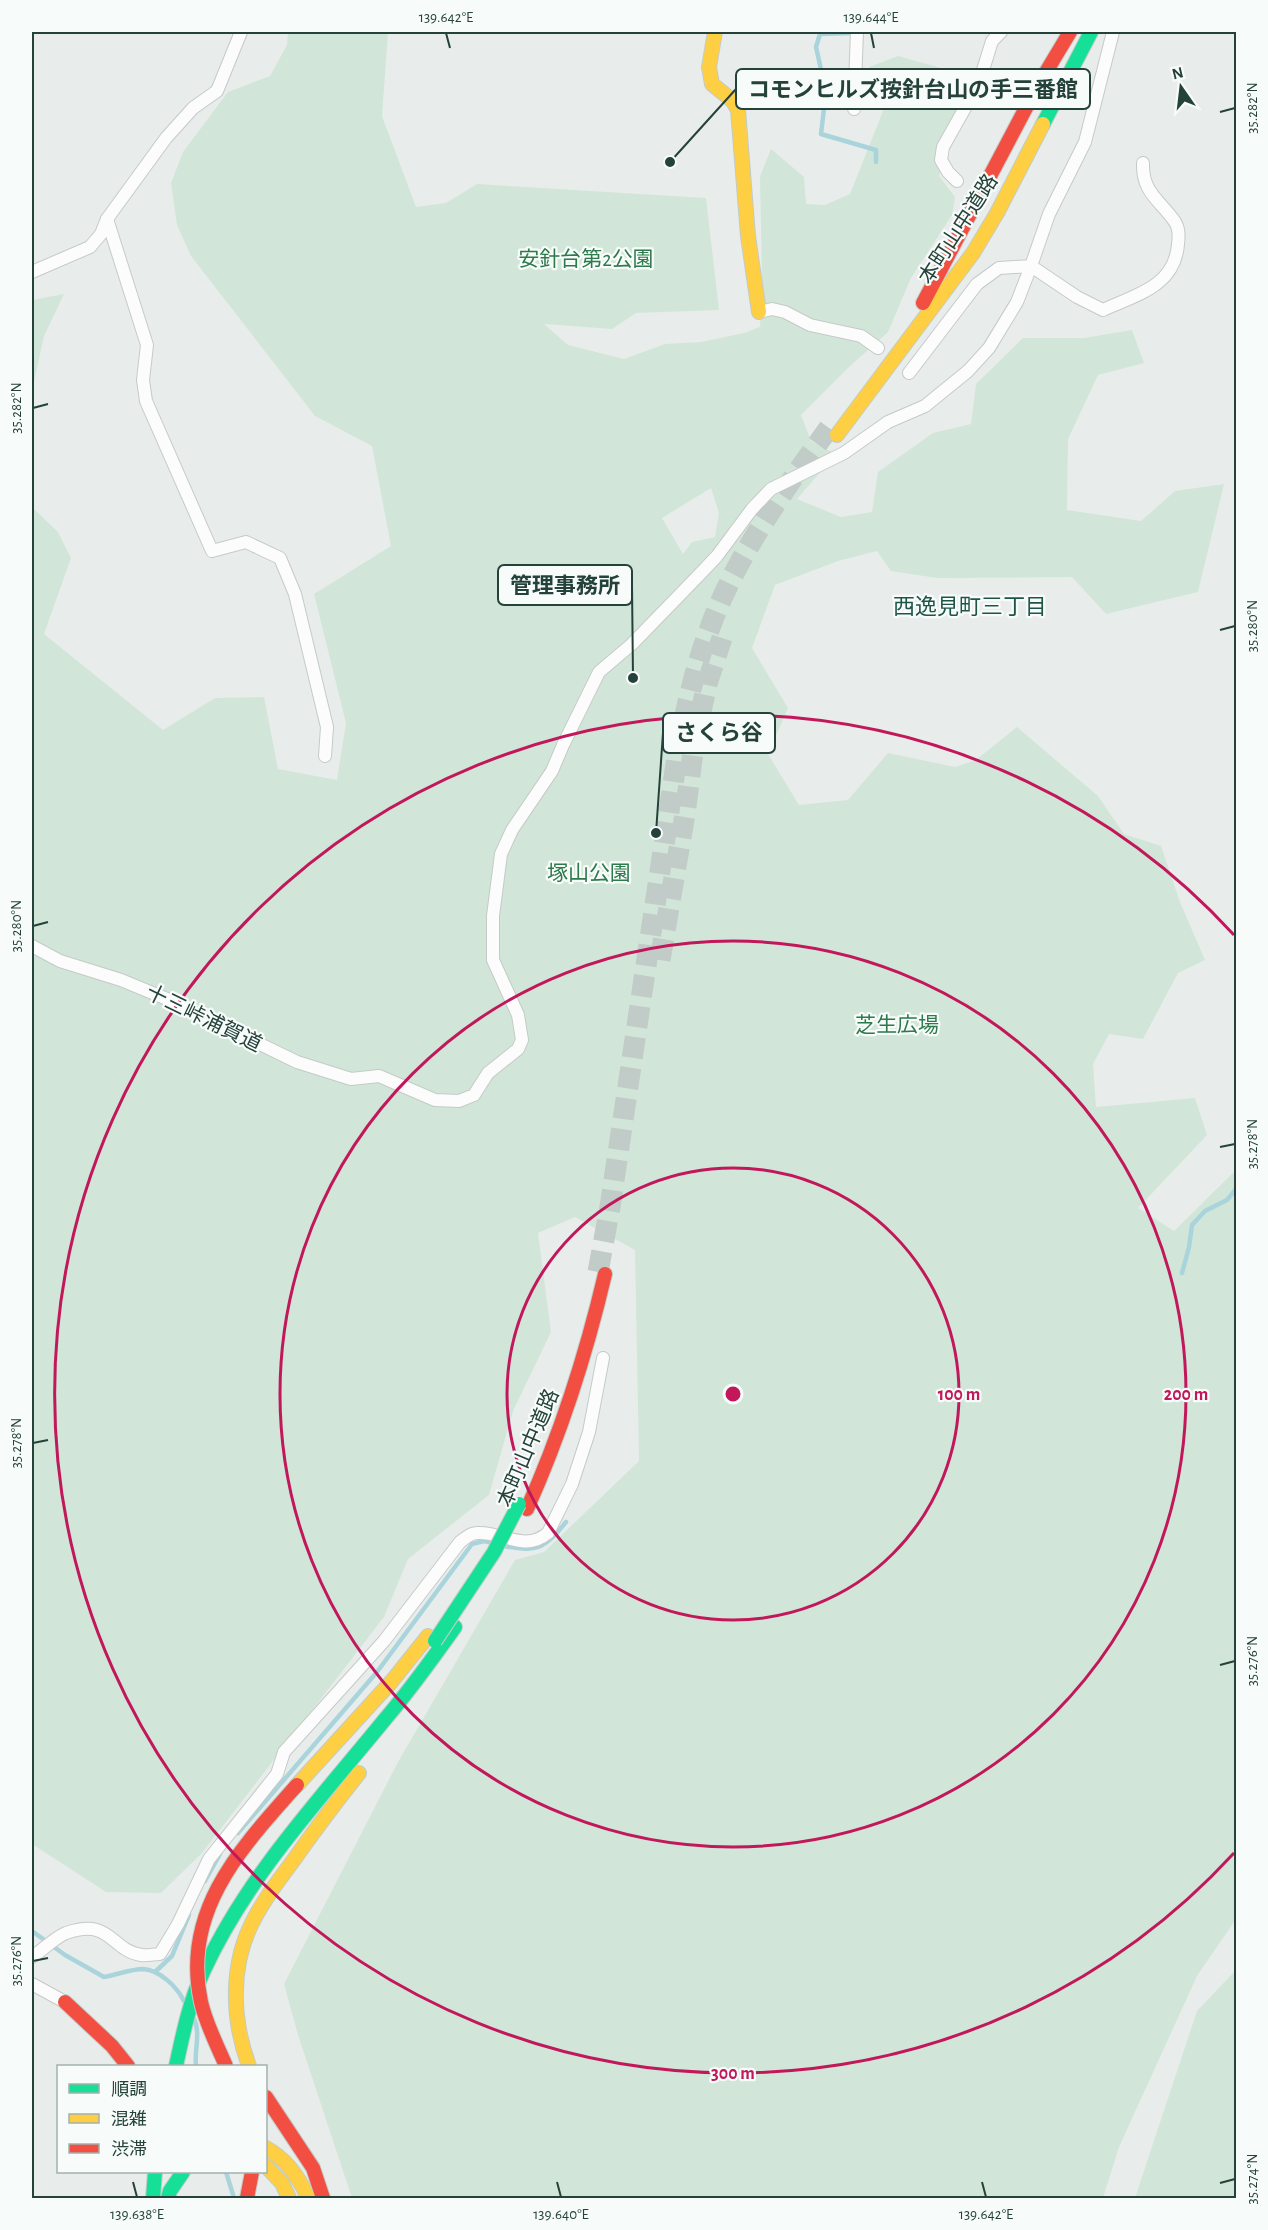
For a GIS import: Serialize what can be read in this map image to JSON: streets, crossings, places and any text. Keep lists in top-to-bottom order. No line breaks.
{"streets":{"main road":["本町山中道路"],"street":["十三峠浦賀道"]},"districts":["西逸見町三丁目"],"parks":["安針台第2公園","塚山公園","芝生広場"],"places":["コモンヒルズ按針台山の手三番館","管理事務所","さくら谷"],"legend":["順調","混雑","渋滞"],"north":"top","coordinates":["139.642°E","139.644°E","35.282°N","35.280°N","35.278°N","35.276°N","35.274°N","139.638°E","139.640°E"],"rings":["100 m","200 m","300 m"]}
